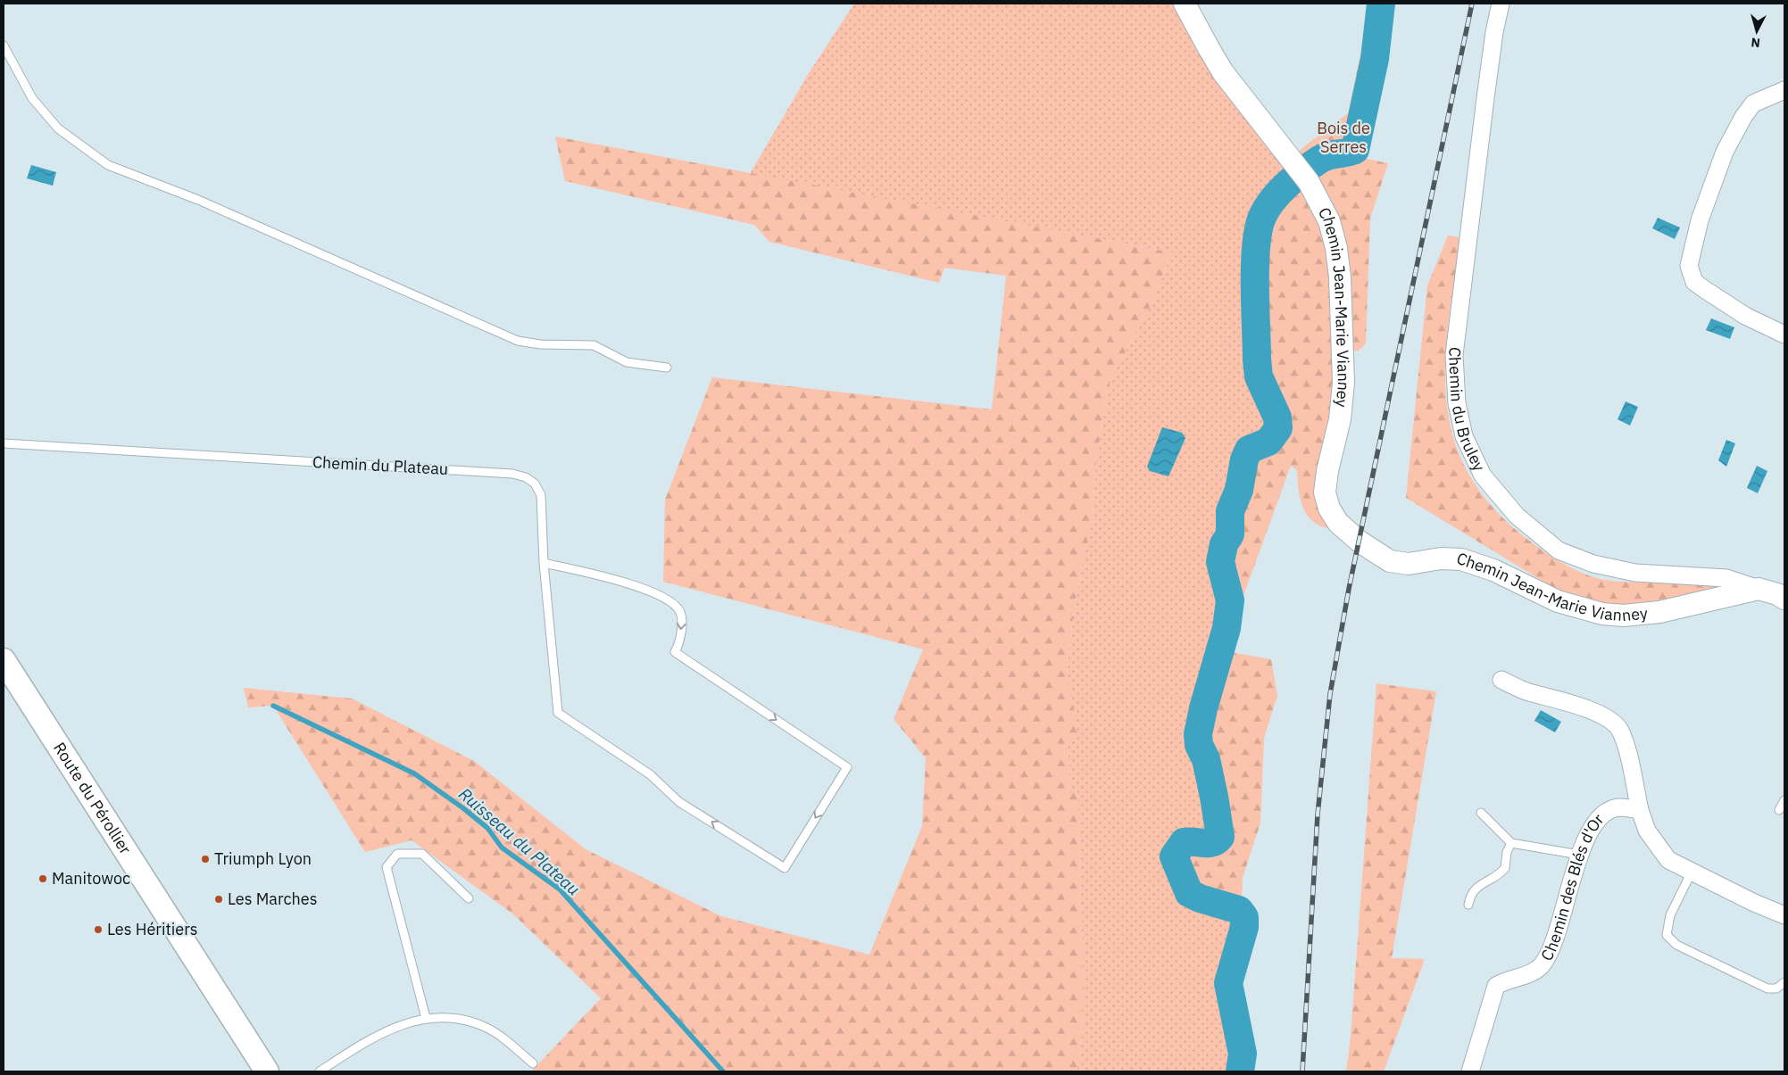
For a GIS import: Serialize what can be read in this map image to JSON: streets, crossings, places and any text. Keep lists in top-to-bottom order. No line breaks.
{"streets":{"main road":["Route du Pérollier"],"street":["Chemin Jean-Marie Vianney","Chemin du Bruley","Chemin des Blés d'Or"],"lane":["Chemin du Plateau"]},"crossings":[["Chemin Jean-Marie Vianney","Chemin du Bruley"]],"water":["Ruisseau du Plateau"],"parks":["Bois de Serres"],"places":["Triumph Lyon","Manitowoc","Les Marches","Les Héritiers"],"north":"bottom"}
